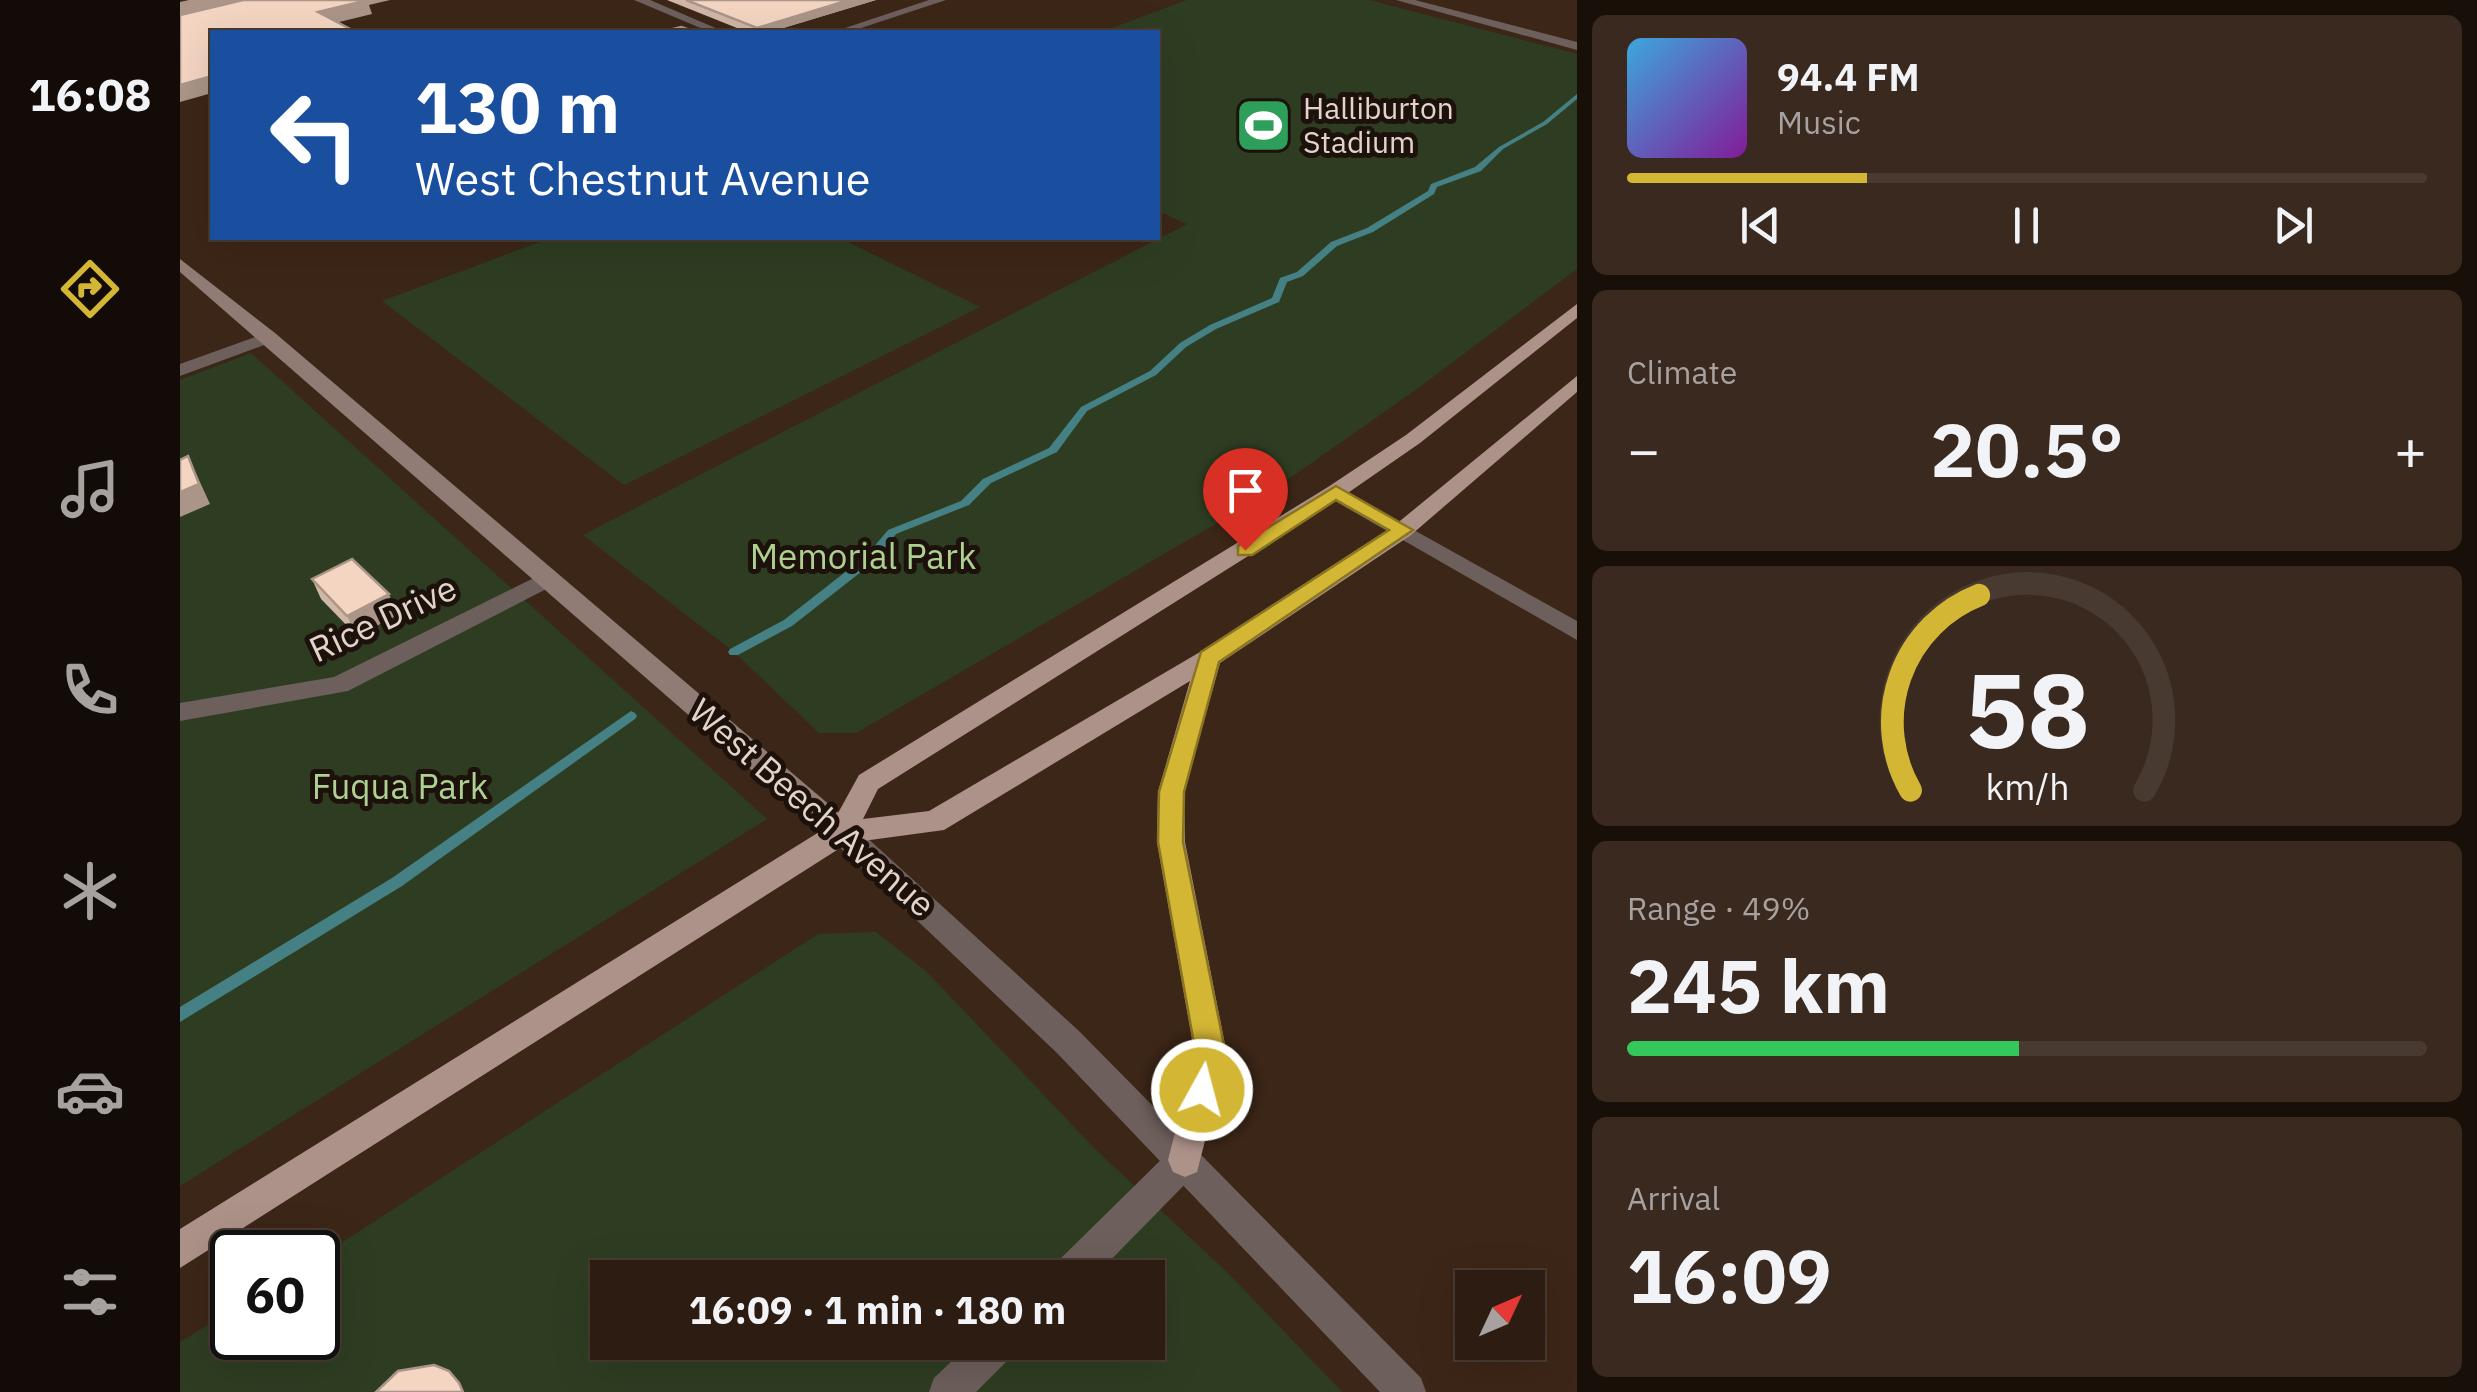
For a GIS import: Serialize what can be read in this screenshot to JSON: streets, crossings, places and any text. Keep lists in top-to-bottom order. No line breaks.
{"streets":{"main road":["West Beech Avenue"],"street":["Rice Drive"]},"crossings":[["Rice Drive","West Beech Avenue"]],"parks":["Memorial Park","Fuqua Park"],"places":{"sports":["Halliburton Stadium"]},"north":"top right","page":{"tabs":"16:08","turn":["130 m","West Chestnut Avenue"],"song":["94.4 FM","Music"],"tile":["Climate",["Range · 49%","245 km"],["Arrival","16:09"]],"heat":["−","20.5°","+"],"limit":"60","trip":"16:09 · 1 min · 180 m","gauge":["58","km/h"]}}
